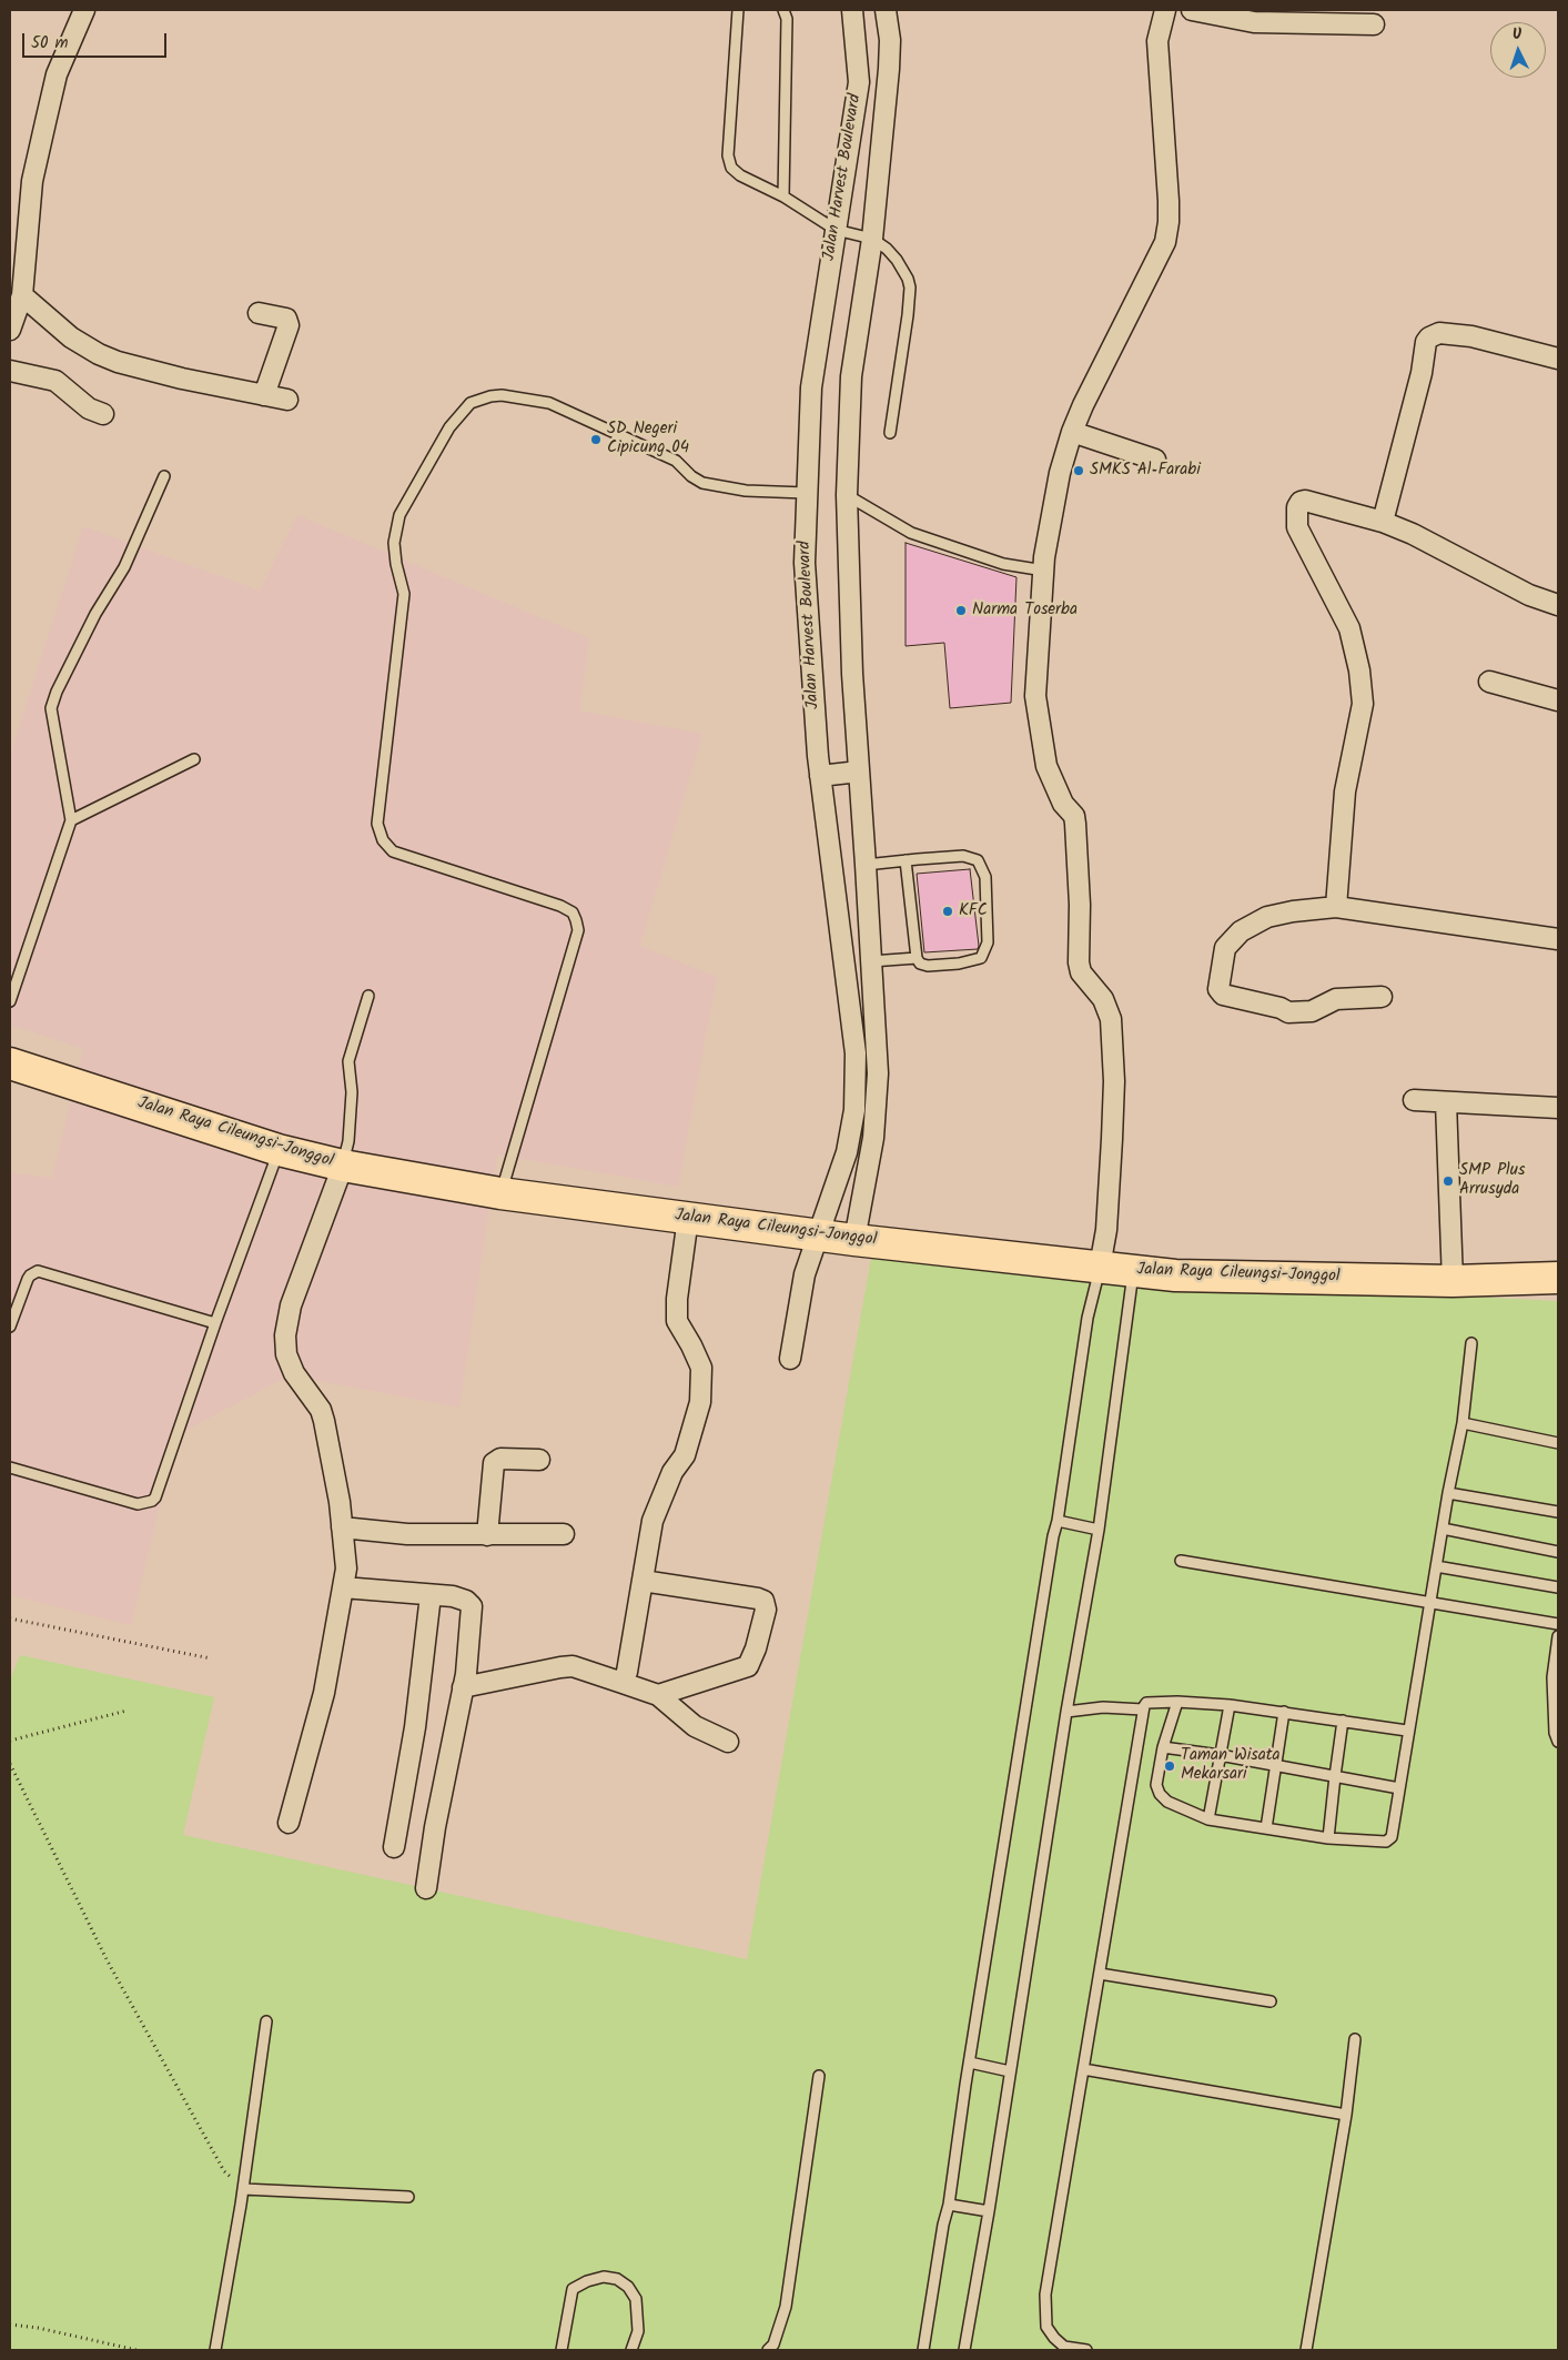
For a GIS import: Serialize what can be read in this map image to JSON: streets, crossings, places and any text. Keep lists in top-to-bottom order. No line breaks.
{"streets":{"main road":["Jalan Raya Cileungsi-Jonggol"],"street":["Jalan Harvest Boulevard"]},"crossings":[["Jalan Harvest Boulevard","Jalan Raya Cileungsi-Jonggol"]],"places":["SD Negeri Cipicung 04","SMKS Al Farabi","Narma Toserba","KFC","SMP Plus Arrusyda","Taman Wisata Mekarsari"],"scale_bar":"50 m","north":"top"}
